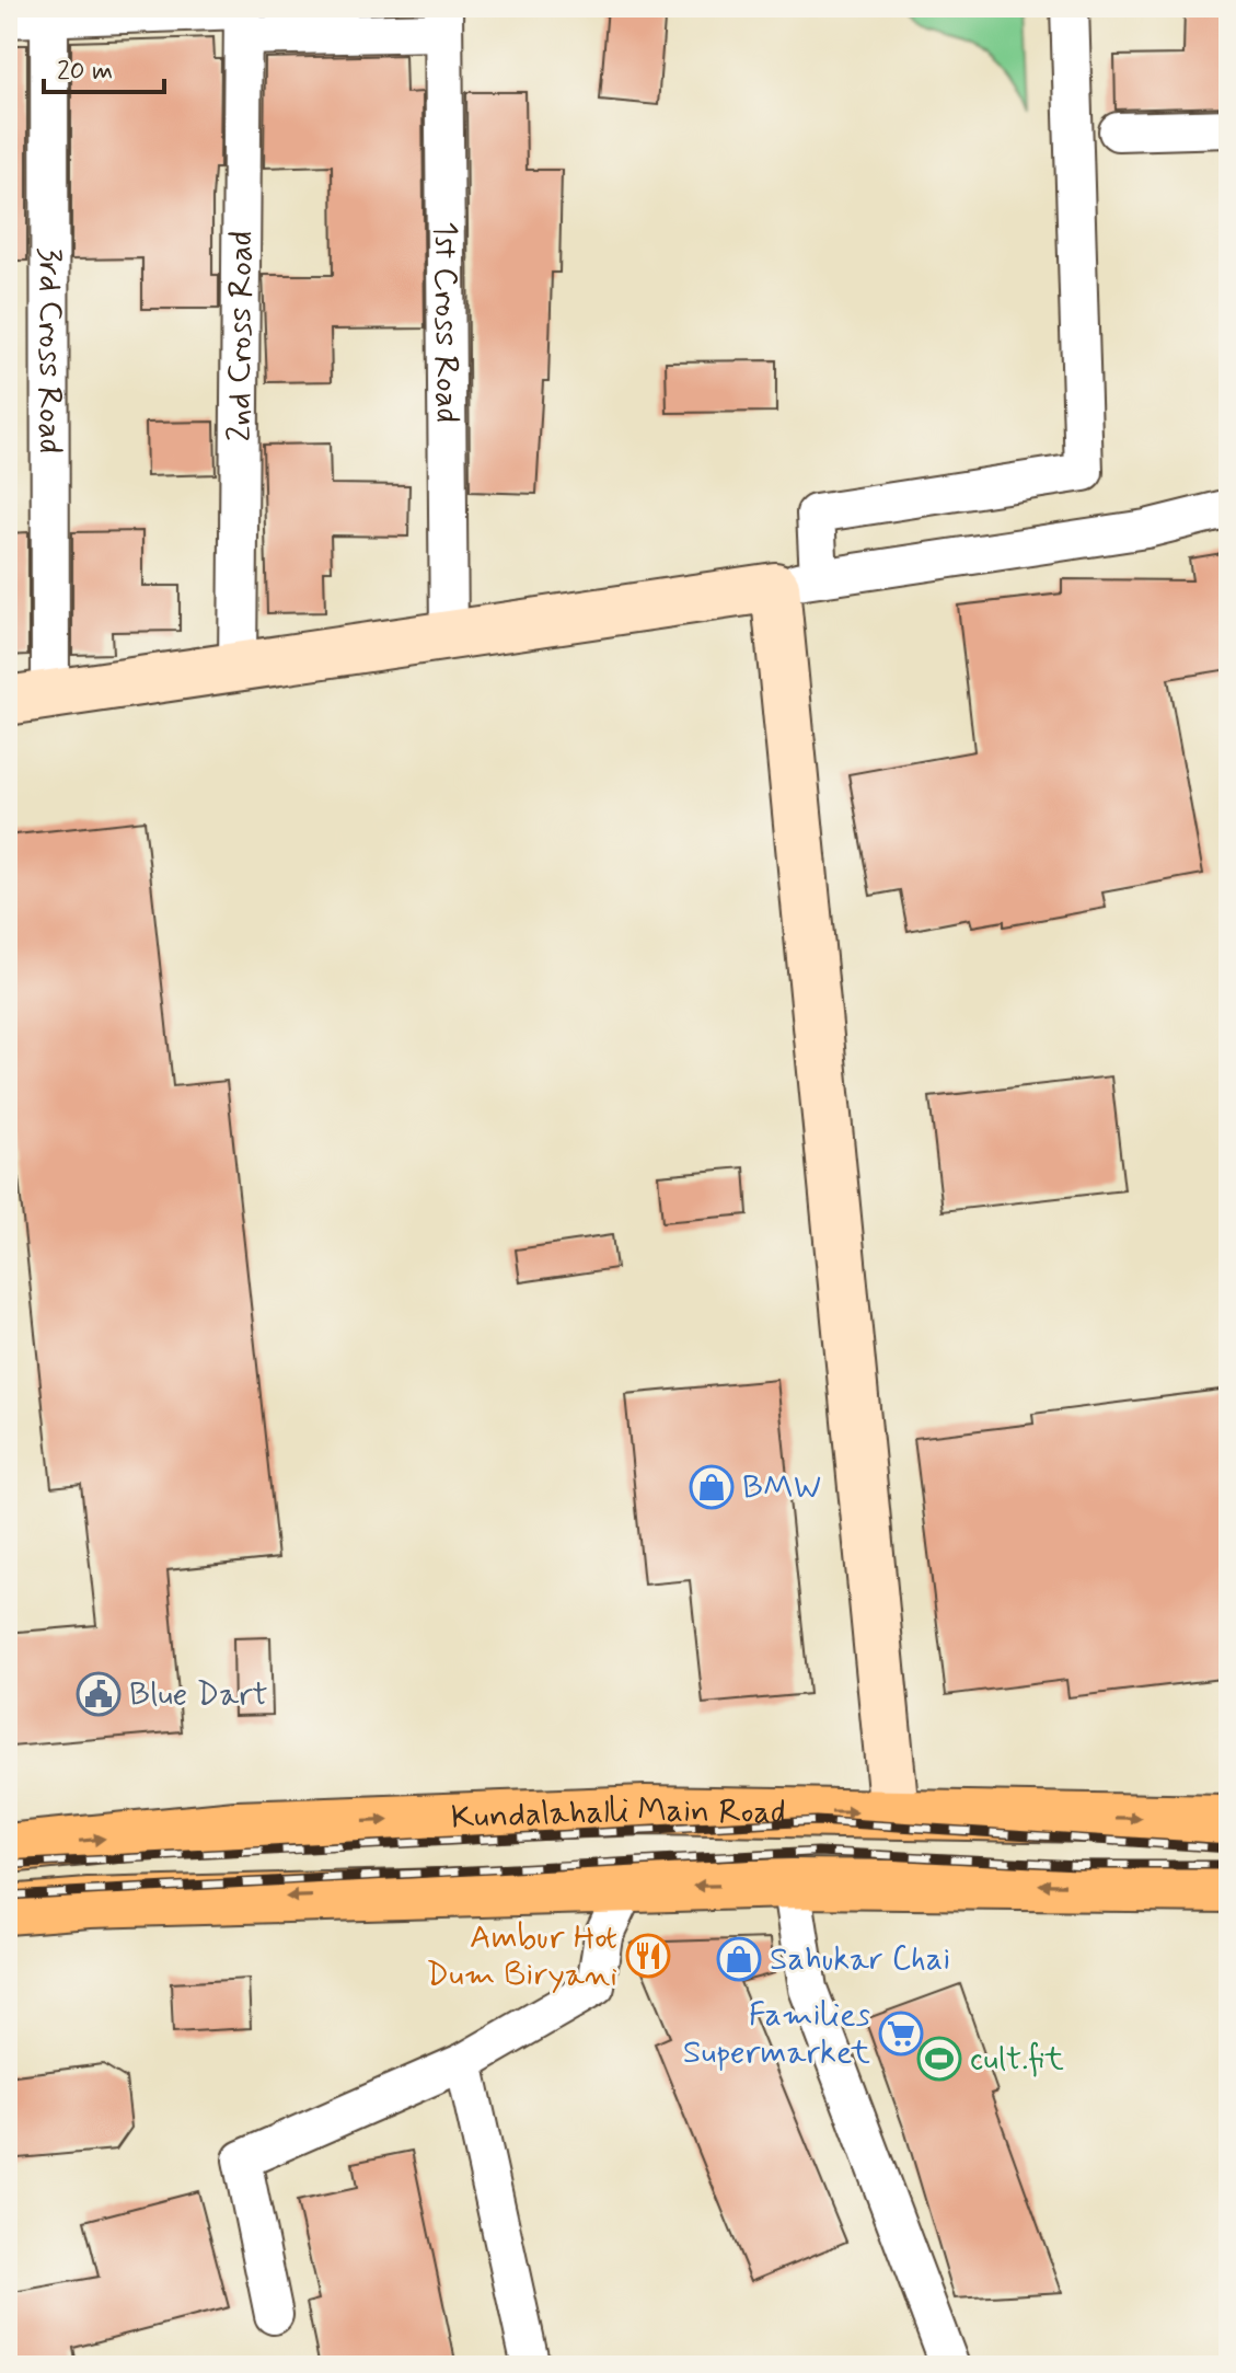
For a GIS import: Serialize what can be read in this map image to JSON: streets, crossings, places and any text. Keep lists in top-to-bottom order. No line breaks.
{"streets":{"main road":["Kundalahalli Main Road"],"street":["1st Cross Road","2nd Cross Road","3rd Cross Road"]},"places":{"shop":["BMW","Sahukar Chai"],"public building":["Blue Dart"],"restaurant":["Ambur Hot Dum Biryani"],"supermarket":["Families Supermarket"],"sports":["cult.fit"]},"scale_bar":"20 m"}
